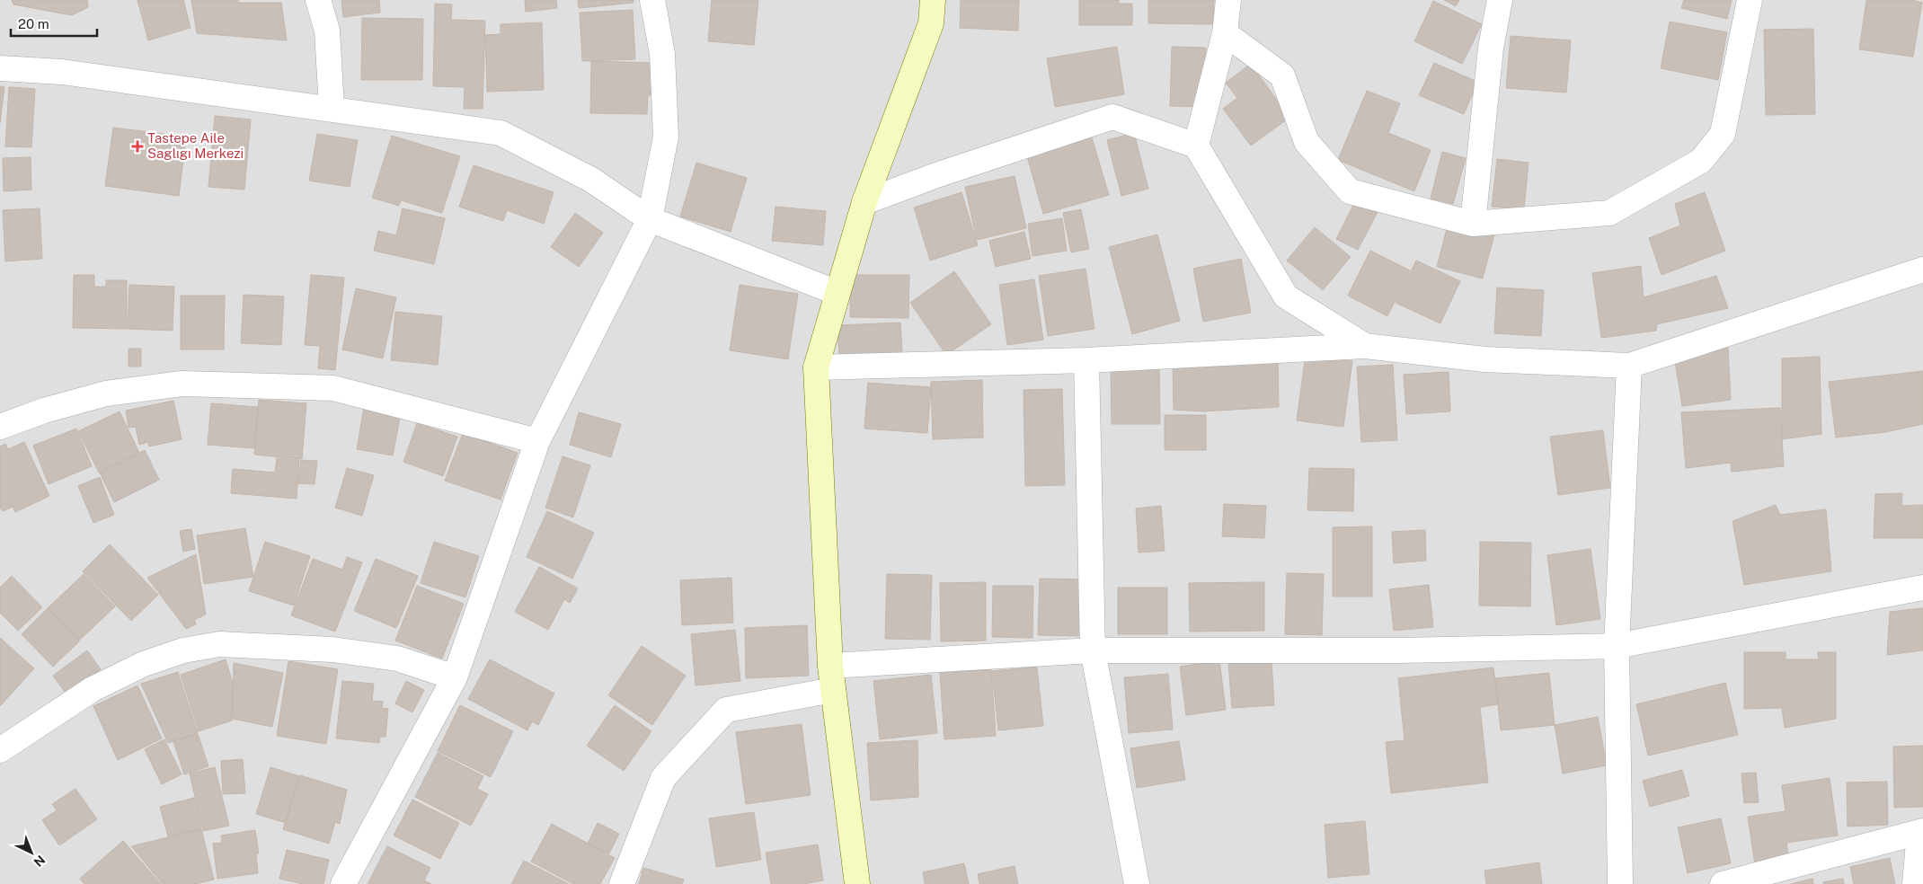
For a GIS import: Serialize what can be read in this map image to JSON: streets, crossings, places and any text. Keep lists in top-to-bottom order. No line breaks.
{"places":{"health":["Tastepe Aile Saglıgı Merkezi"]},"scale_bar":"20 m","north":"bottom right"}
